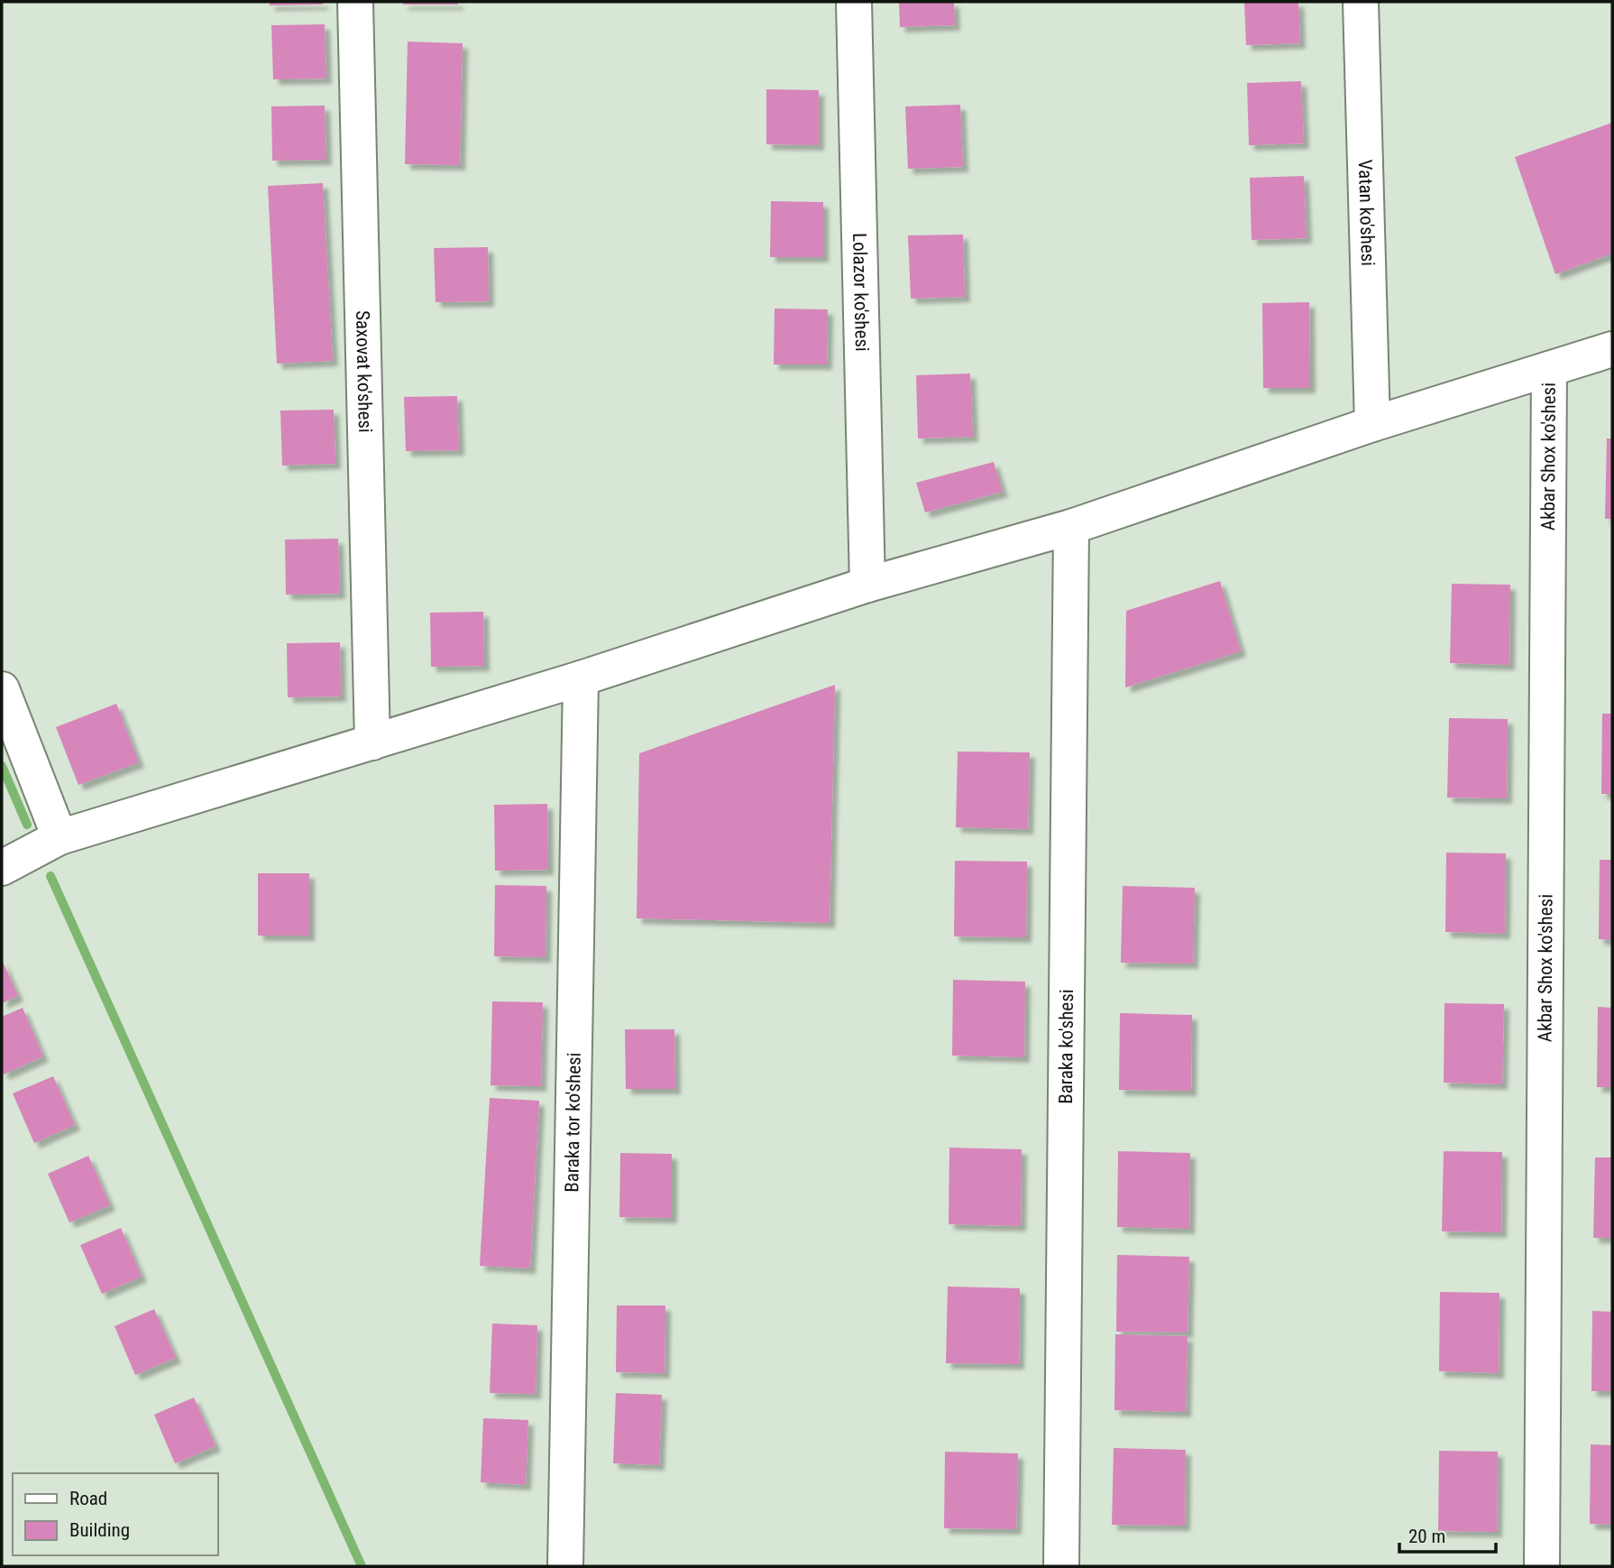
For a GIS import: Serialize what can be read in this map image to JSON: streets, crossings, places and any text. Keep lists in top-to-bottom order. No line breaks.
{"streets":{"street":["Vatan ko'shesi","Lolazor ko'shesi","Saxovat ko'shesi","Akbar Shox ko'shesi","Baraka ko'shesi","Baraka tor ko'shesi"]},"legend":["Road","Building"],"scale_bar":"20 m"}
